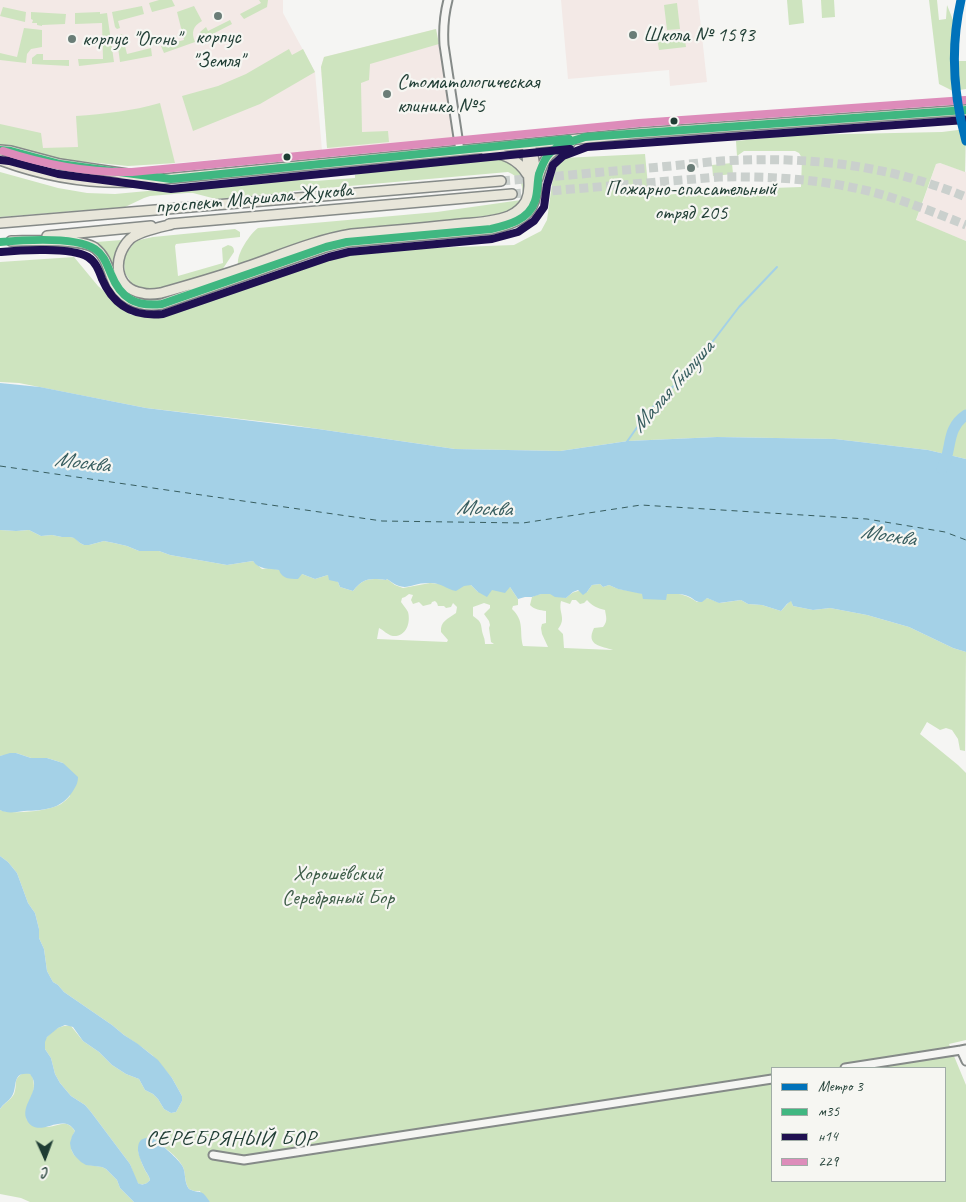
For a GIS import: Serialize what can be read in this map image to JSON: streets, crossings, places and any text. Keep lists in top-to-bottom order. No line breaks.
{"streets":{"main road":["проспект Маршала Жукова"]},"districts":["СЕРЕБРЯНЫЙ БОР"],"water":["Малая Гнилуша","Москва"],"parks":["Хорошёвский Серебряный Бор"],"places":["корпус \"Земля\"","Школа № 1593","корпус \"Огонь\"","Стоматологическая клиника №5","Пожарно-спасательный отряд 205"],"lines":["metro line 3","transit line 229","transit line м35","transit line н14"],"legend":["Метро 3","м35","н14","229"],"north":"bottom"}
